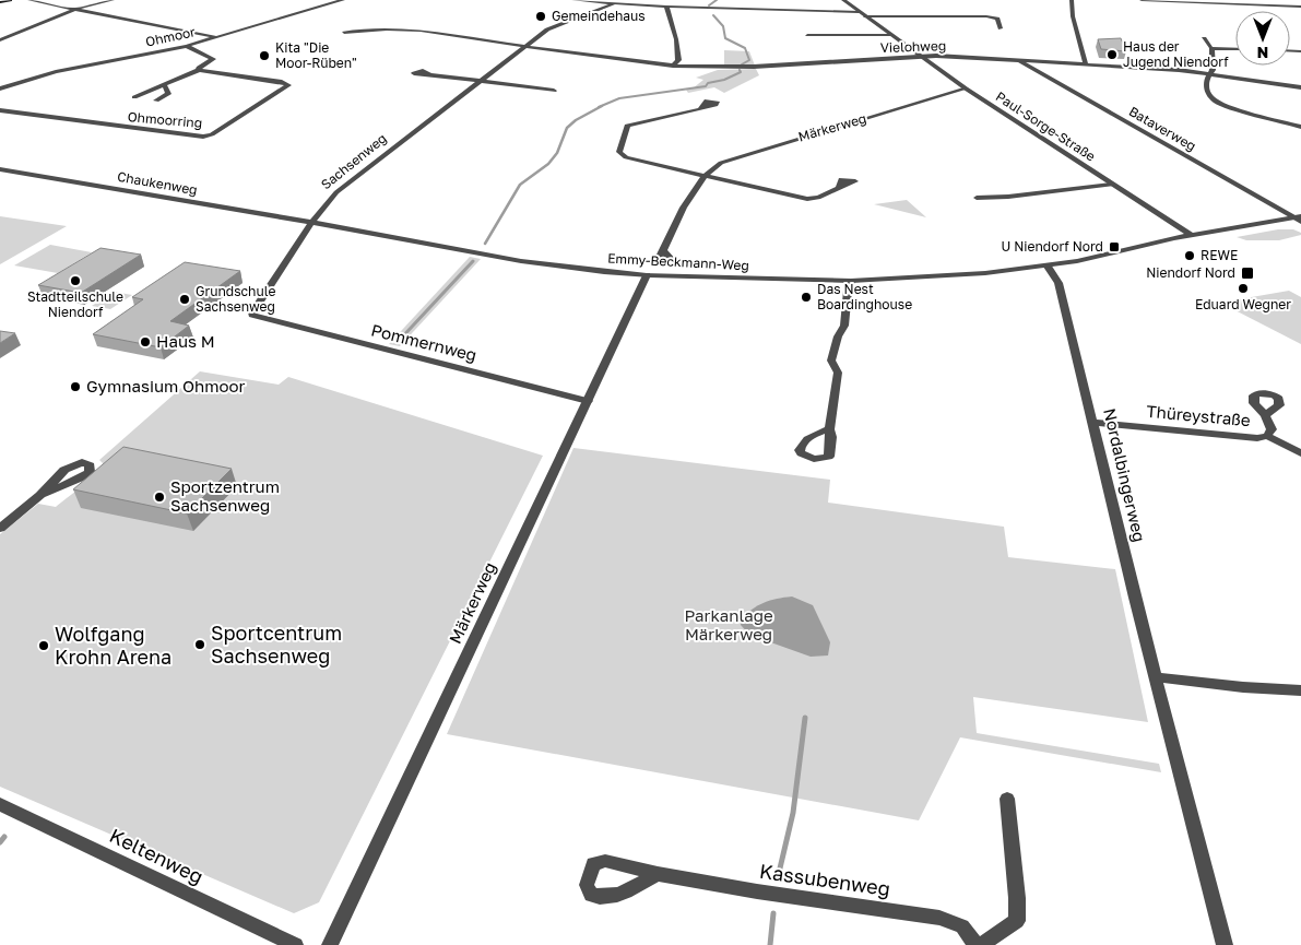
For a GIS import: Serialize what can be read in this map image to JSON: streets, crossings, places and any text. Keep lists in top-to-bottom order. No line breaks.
{"streets":{"street":["Ohmoor","Vielohweg","Ohmoorring","Paul-Sorge-Straße","Märkerweg","Bataverweg","Sachsenweg","Chaukenweg","Emmy-Beckmann-Weg","Pommernweg","Thüreystraße","Nordalbingerweg","Keltenweg","Kassubenweg"]},"crossings":[["Vielohweg","Paul-Sorge-Straße"],["Vielohweg","Bataverweg"],["Vielohweg","Sachsenweg"],["Paul-Sorge-Straße","Märkerweg"],["Märkerweg","Emmy-Beckmann-Weg"],["Märkerweg","Pommernweg"],["Sachsenweg","Chaukenweg"],["Sachsenweg","Emmy-Beckmann-Weg"],["Sachsenweg","Pommernweg"],["Chaukenweg","Emmy-Beckmann-Weg"],["Emmy-Beckmann-Weg","Nordalbingerweg"],["Thüreystraße","Nordalbingerweg"]],"parks":["Parkanlage Märkerweg"],"places":{"other":["Gemeindehaus","Haus der Jugend Niendorf","Kita \"Die Moor-Rüben\"","REWE","Stadtteilschule Niendorf","Eduard Wegner","Das Nest Boardinghouse","Grundschule Sachsenweg","Haus M","Gymnasium Ohmoor","Sportzentrum Sachsenweg","Sportcentrum Sachsenweg","Wolfgang Krohn Arena"],"transit":["U Niendorf Nord","Niendorf Nord"]},"north":"bottom"}
